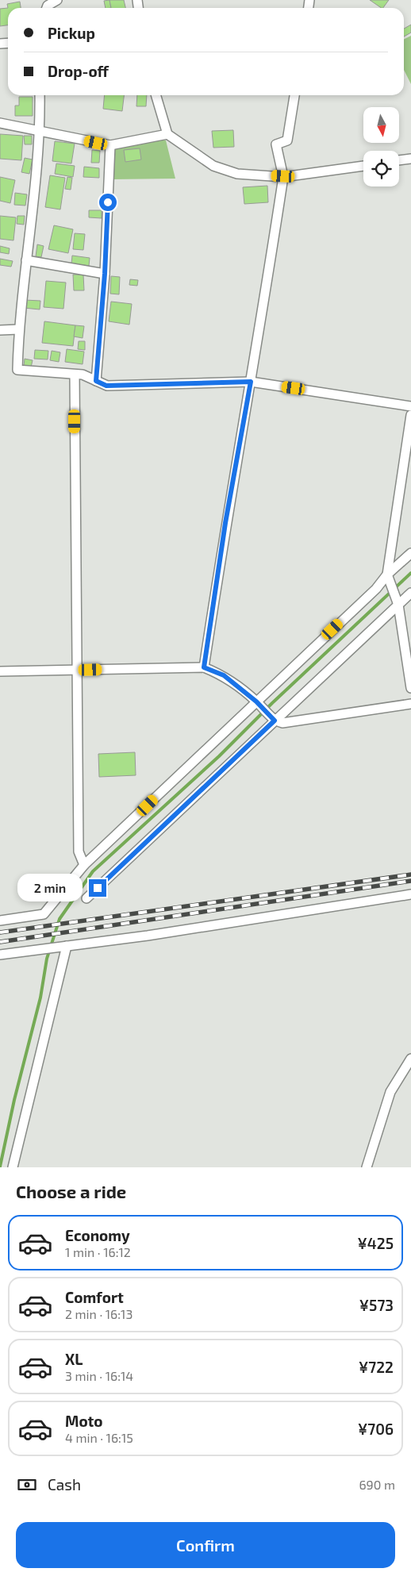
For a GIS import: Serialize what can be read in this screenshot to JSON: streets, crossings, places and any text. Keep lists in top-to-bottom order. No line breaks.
{"north":"bottom","page":{"banner":["Pickup","Drop-off"],"bubble":"2 min","heading":"Choose a ride","list":[{"name":"Economy","note":"1 min · 16:12","value":"¥425"},{"name":"Comfort","note":"2 min · 16:13","value":"¥573"},{"name":"XL","note":"3 min · 16:14","value":"¥722"},{"name":"Moto","note":"4 min · 16:15","value":"¥706"}],"pay":["Cash","690 m"],"buttons":"Confirm"}}
